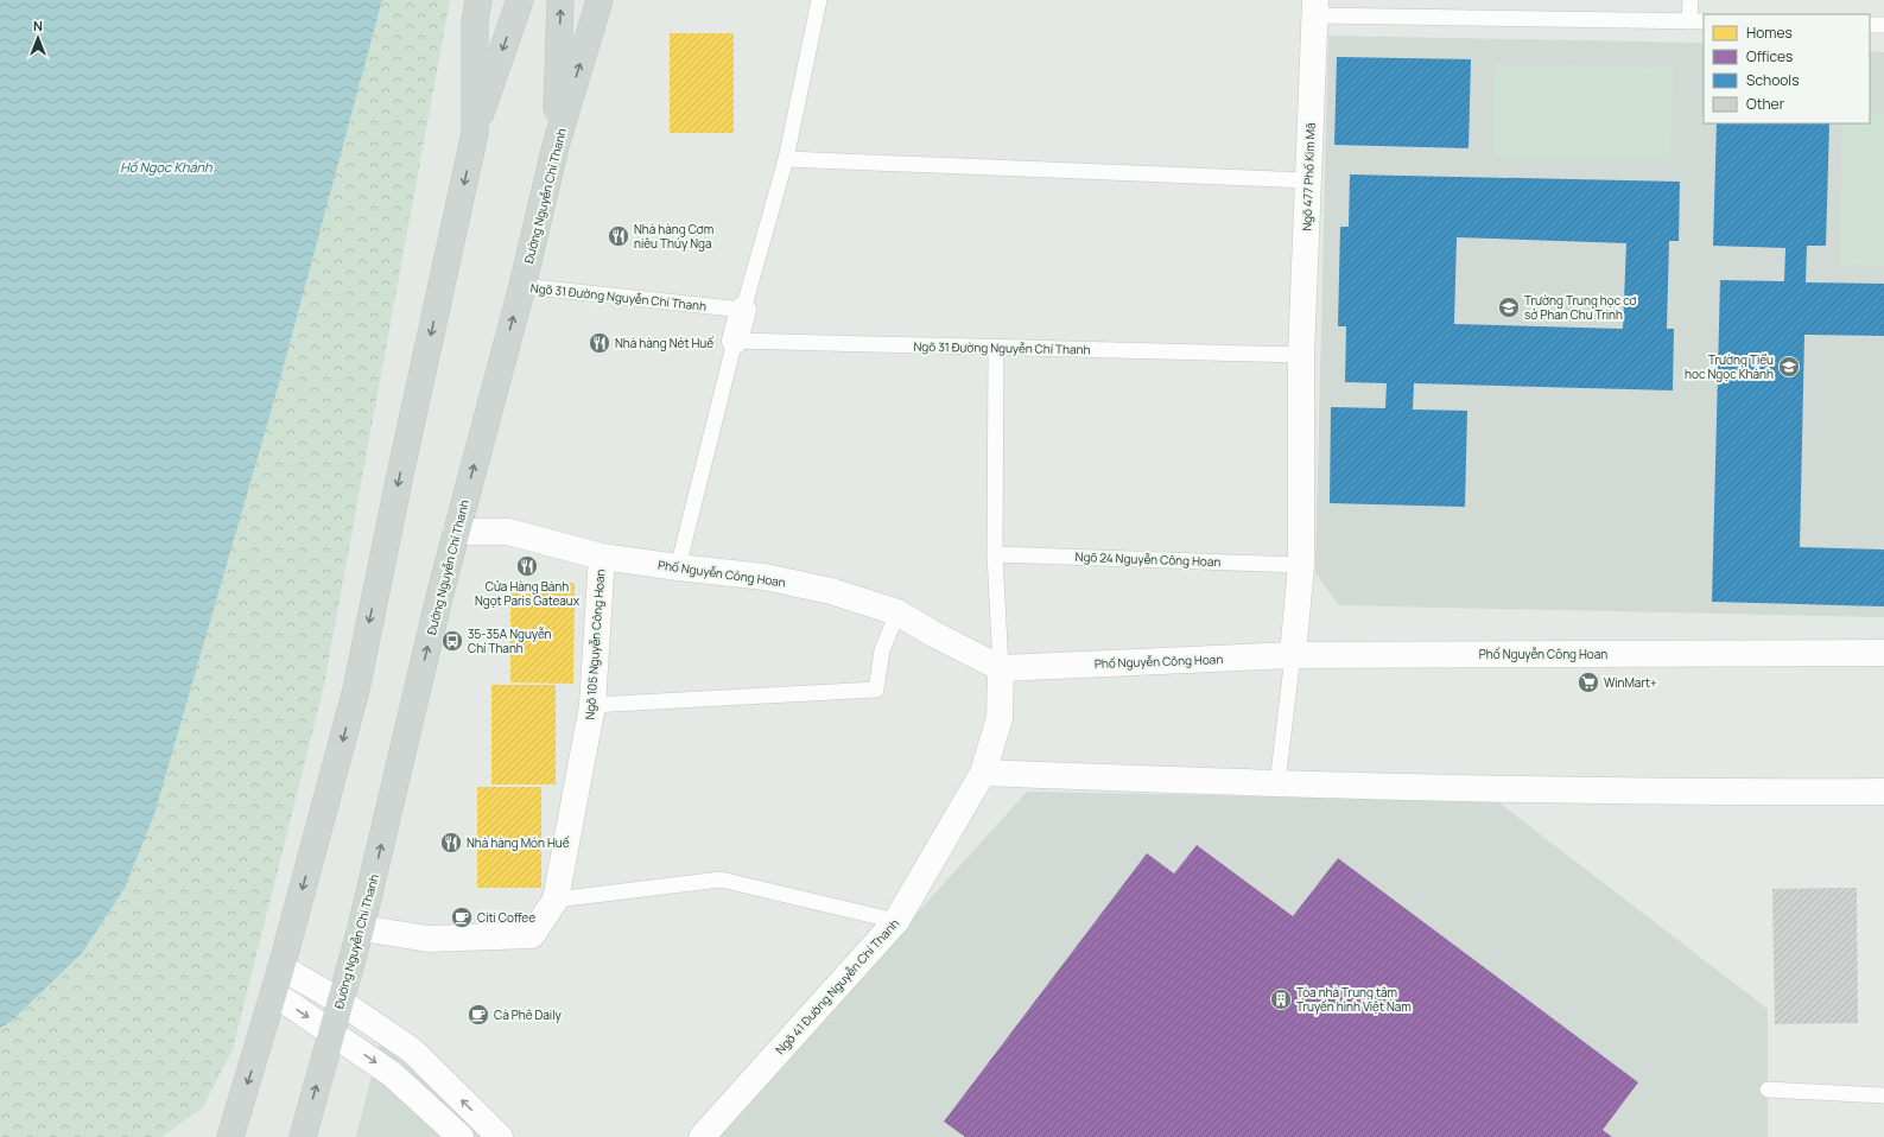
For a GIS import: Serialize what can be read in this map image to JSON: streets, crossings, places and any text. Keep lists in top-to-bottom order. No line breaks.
{"streets":{"main road":["Đường Nguyễn Chí Thanh"],"street":["Ngõ 477 Phố Kim Mã","Phố Nguyễn Công Hoan","Ngõ 105 Nguyễn Công Hoan","Ngõ 41 Đường Nguyễn Chí Thanh"],"lane":["Ngõ 31 Đường Nguyễn Chí Thanh","Ngõ 24 Nguyễn Công Hoan"]},"crossings":[["Ngõ 477 Phố Kim Mã","Ngõ 31 Đường Nguyễn Chí Thanh"],["Đường Nguyễn Chí Thanh","Ngõ 31 Đường Nguyễn Chí Thanh"],["Đường Nguyễn Chí Thanh","Phố Nguyễn Công Hoan"],["Phố Nguyễn Công Hoan","Ngõ 105 Nguyễn Công Hoan"],["Phố Nguyễn Công Hoan","Ngõ 41 Đường Nguyễn Chí Thanh"]],"water":["Hồ Ngọc Khánh"],"places":{"restaurant":["Nhà hàng Cơm niêu Thúy Nga","Nhà hàng Nét Huế","Cửa Hàng Bánh Ngọt Paris Gateaux","Nhà hàng Món Huế"],"school or university":["Trường Trung học cơ sở Phan Chu Trinh","Trường Tiểu hoc Ngọc Khánh"],"bus stop":["35-35A Nguyễn Chí Thanh"],"supermarket":["WinMart+"],"cafe":["Citi Coffee","Cà Phê Daily"],"building":["Tòa nhà Trung tâm Truyền hình Việt Nam"]},"legend":["Homes","Offices","Schools","Other"],"north":"top"}
